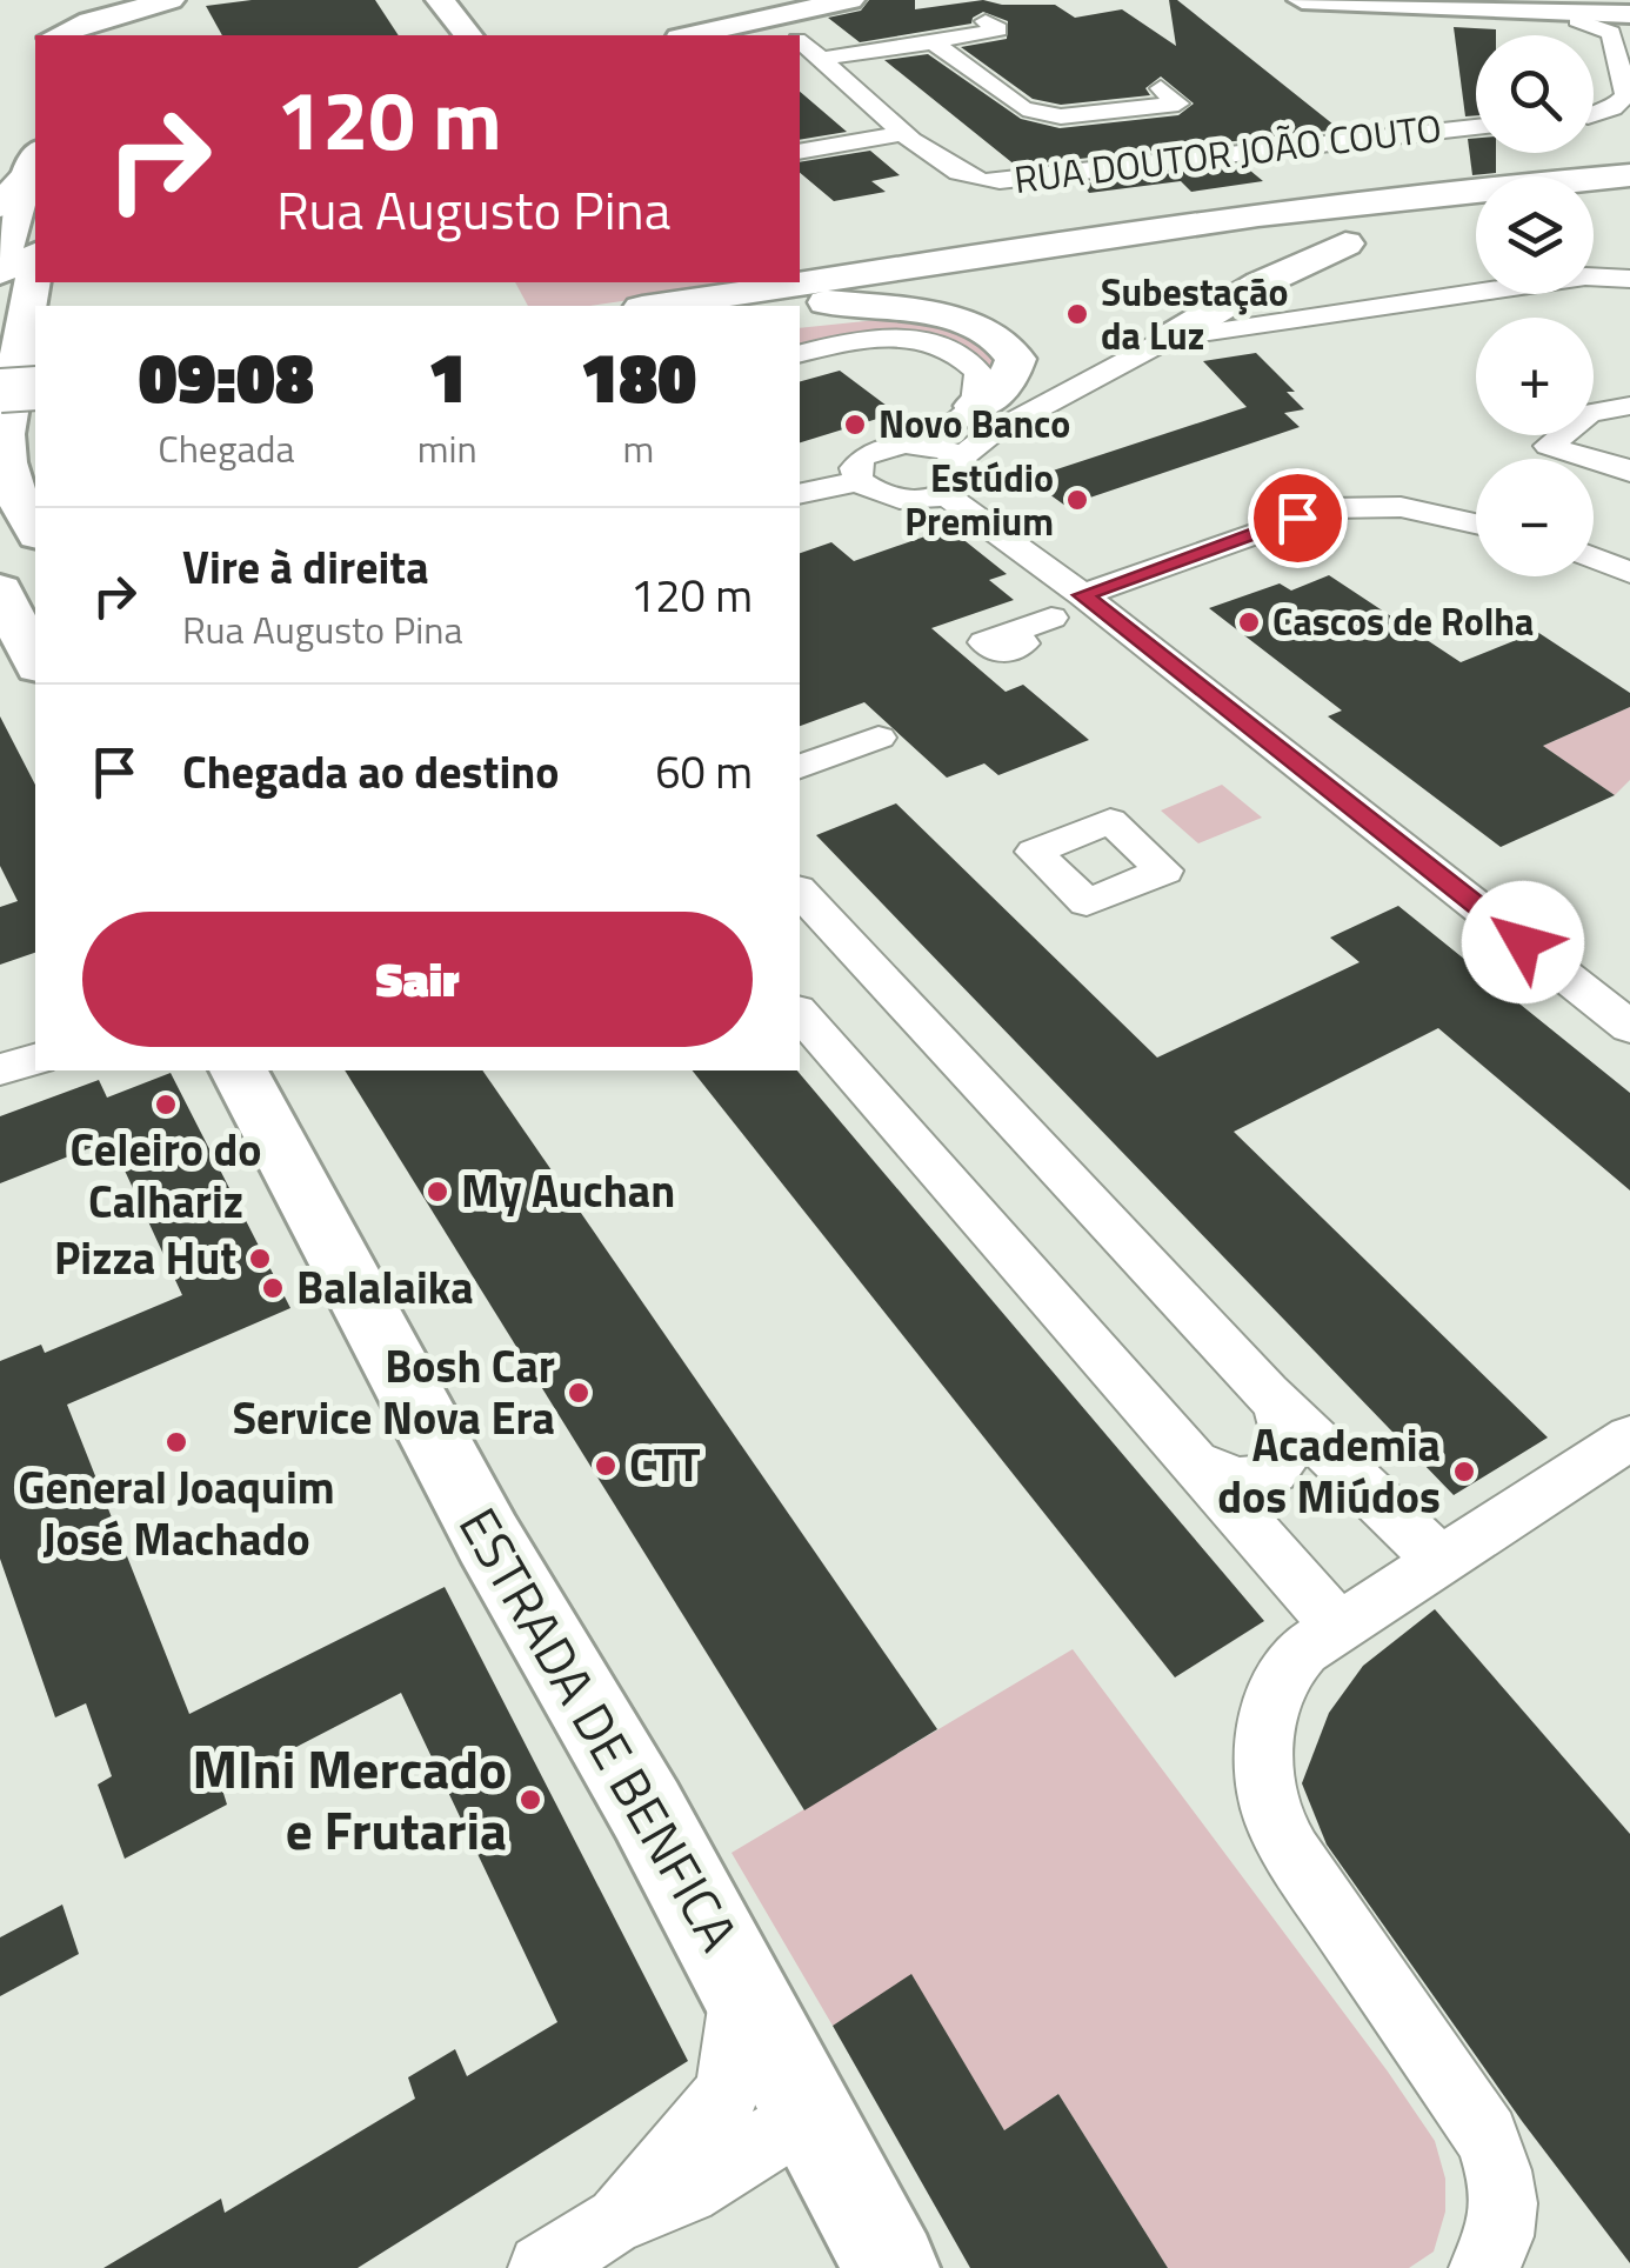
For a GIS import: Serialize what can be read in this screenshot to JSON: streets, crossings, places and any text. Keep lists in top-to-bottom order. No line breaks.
{"streets":{"street":["RUA DOUTOR JOÃO COUTO","ESTRADA DE BENFICA"]},"places":["Subestação da Luz","Novo Banco","Estúdio Premium","Cascos de Rolha","Celeiro do Calhariz","My Auchan","Pizza Hut","Balalaika","Bosh Car Service Nova Era","General Joaquim José Machado","CTT","Academia dos Miúdos","MIni Mercado e Frutaria"],"page":{"map_buttons":["+","−"],"turn":["120 m","Rua Augusto Pina"],"eta":["09:08","Chegada","1","min","180","m"],"list":[{"name":"Vire à direita","note":"Rua Augusto Pina","value":"120 m"},{"name":"Chegada ao destino","value":"60 m"}],"buttons":"Sair"}}
